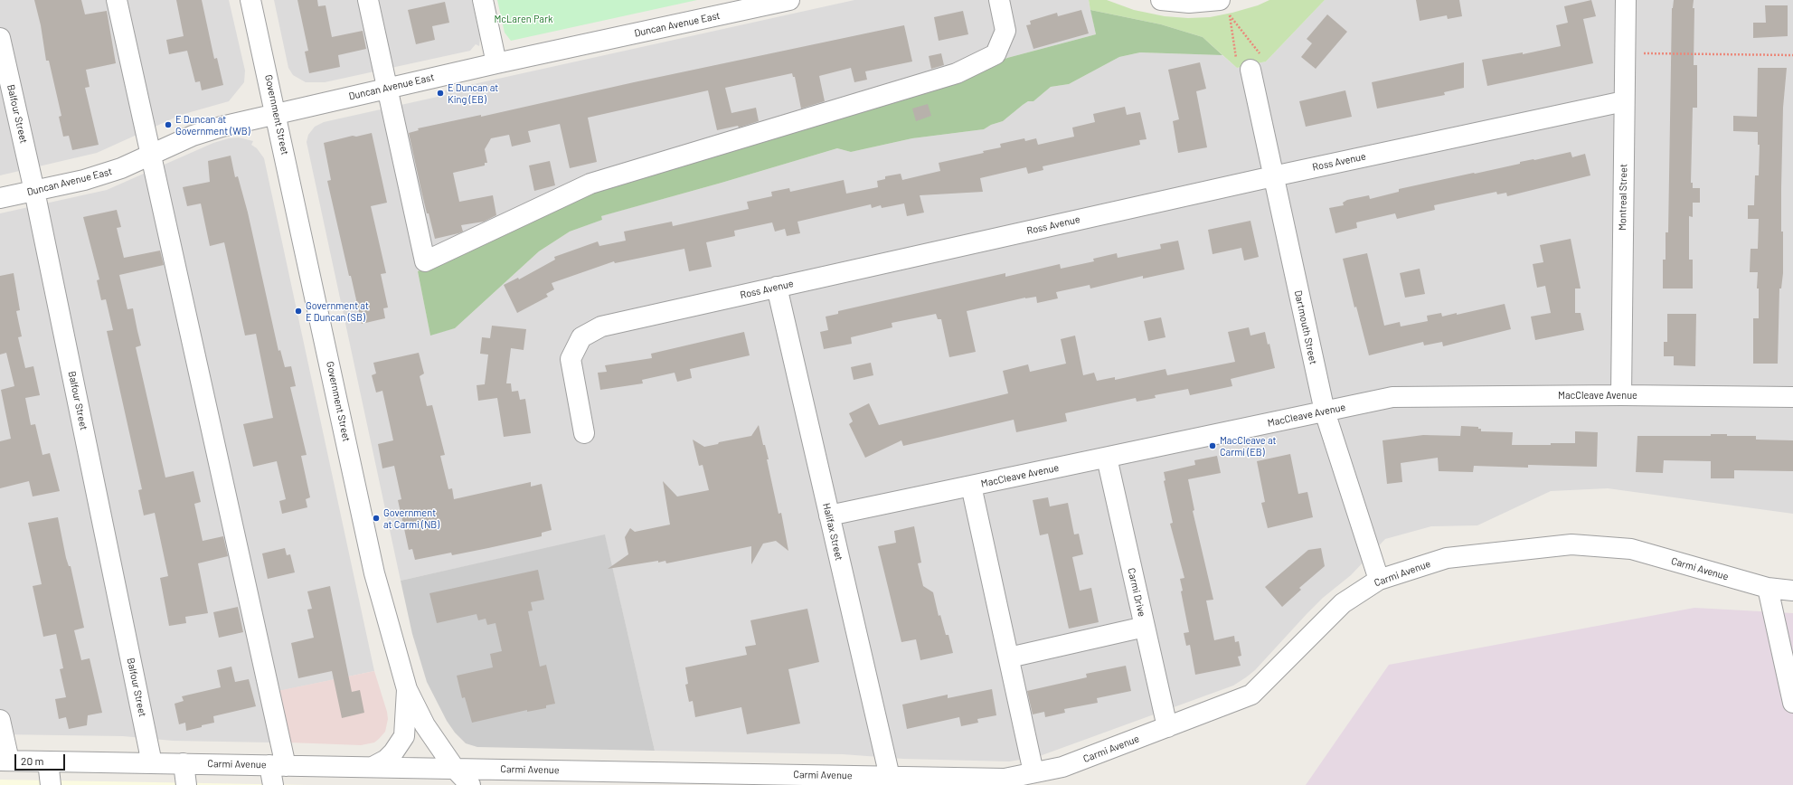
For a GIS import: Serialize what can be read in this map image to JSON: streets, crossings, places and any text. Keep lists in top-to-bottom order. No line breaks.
{"streets":{"street":["Duncan Avenue East","Balfour Street","Government Street","Ross Avenue","Montreal Street","Dartmouth Street","MacCleave Avenue","Halifax Street","Carmi Avenue","Carmi Drive"]},"crossings":[["Duncan Avenue East","Balfour Street"],["Duncan Avenue East","Government Street"],["Balfour Street","Carmi Avenue"],["Government Street","Carmi Avenue"],["Ross Avenue","Montreal Street"],["Ross Avenue","Dartmouth Street"],["Ross Avenue","Halifax Street"],["Montreal Street","MacCleave Avenue"],["Dartmouth Street","MacCleave Avenue"],["Dartmouth Street","Carmi Avenue"],["MacCleave Avenue","Halifax Street"],["MacCleave Avenue","Carmi Drive"],["Halifax Street","Carmi Avenue"],["Carmi Avenue","Carmi Drive"]],"parks":["McLaren Park"],"places":["E Duncan at King (EB)","E Duncan at Government (WB)","Government at E Duncan (SB)","MacCleave at Carmi (EB)","Government at Carmi (NB)"],"scale_bar":"20 m"}
